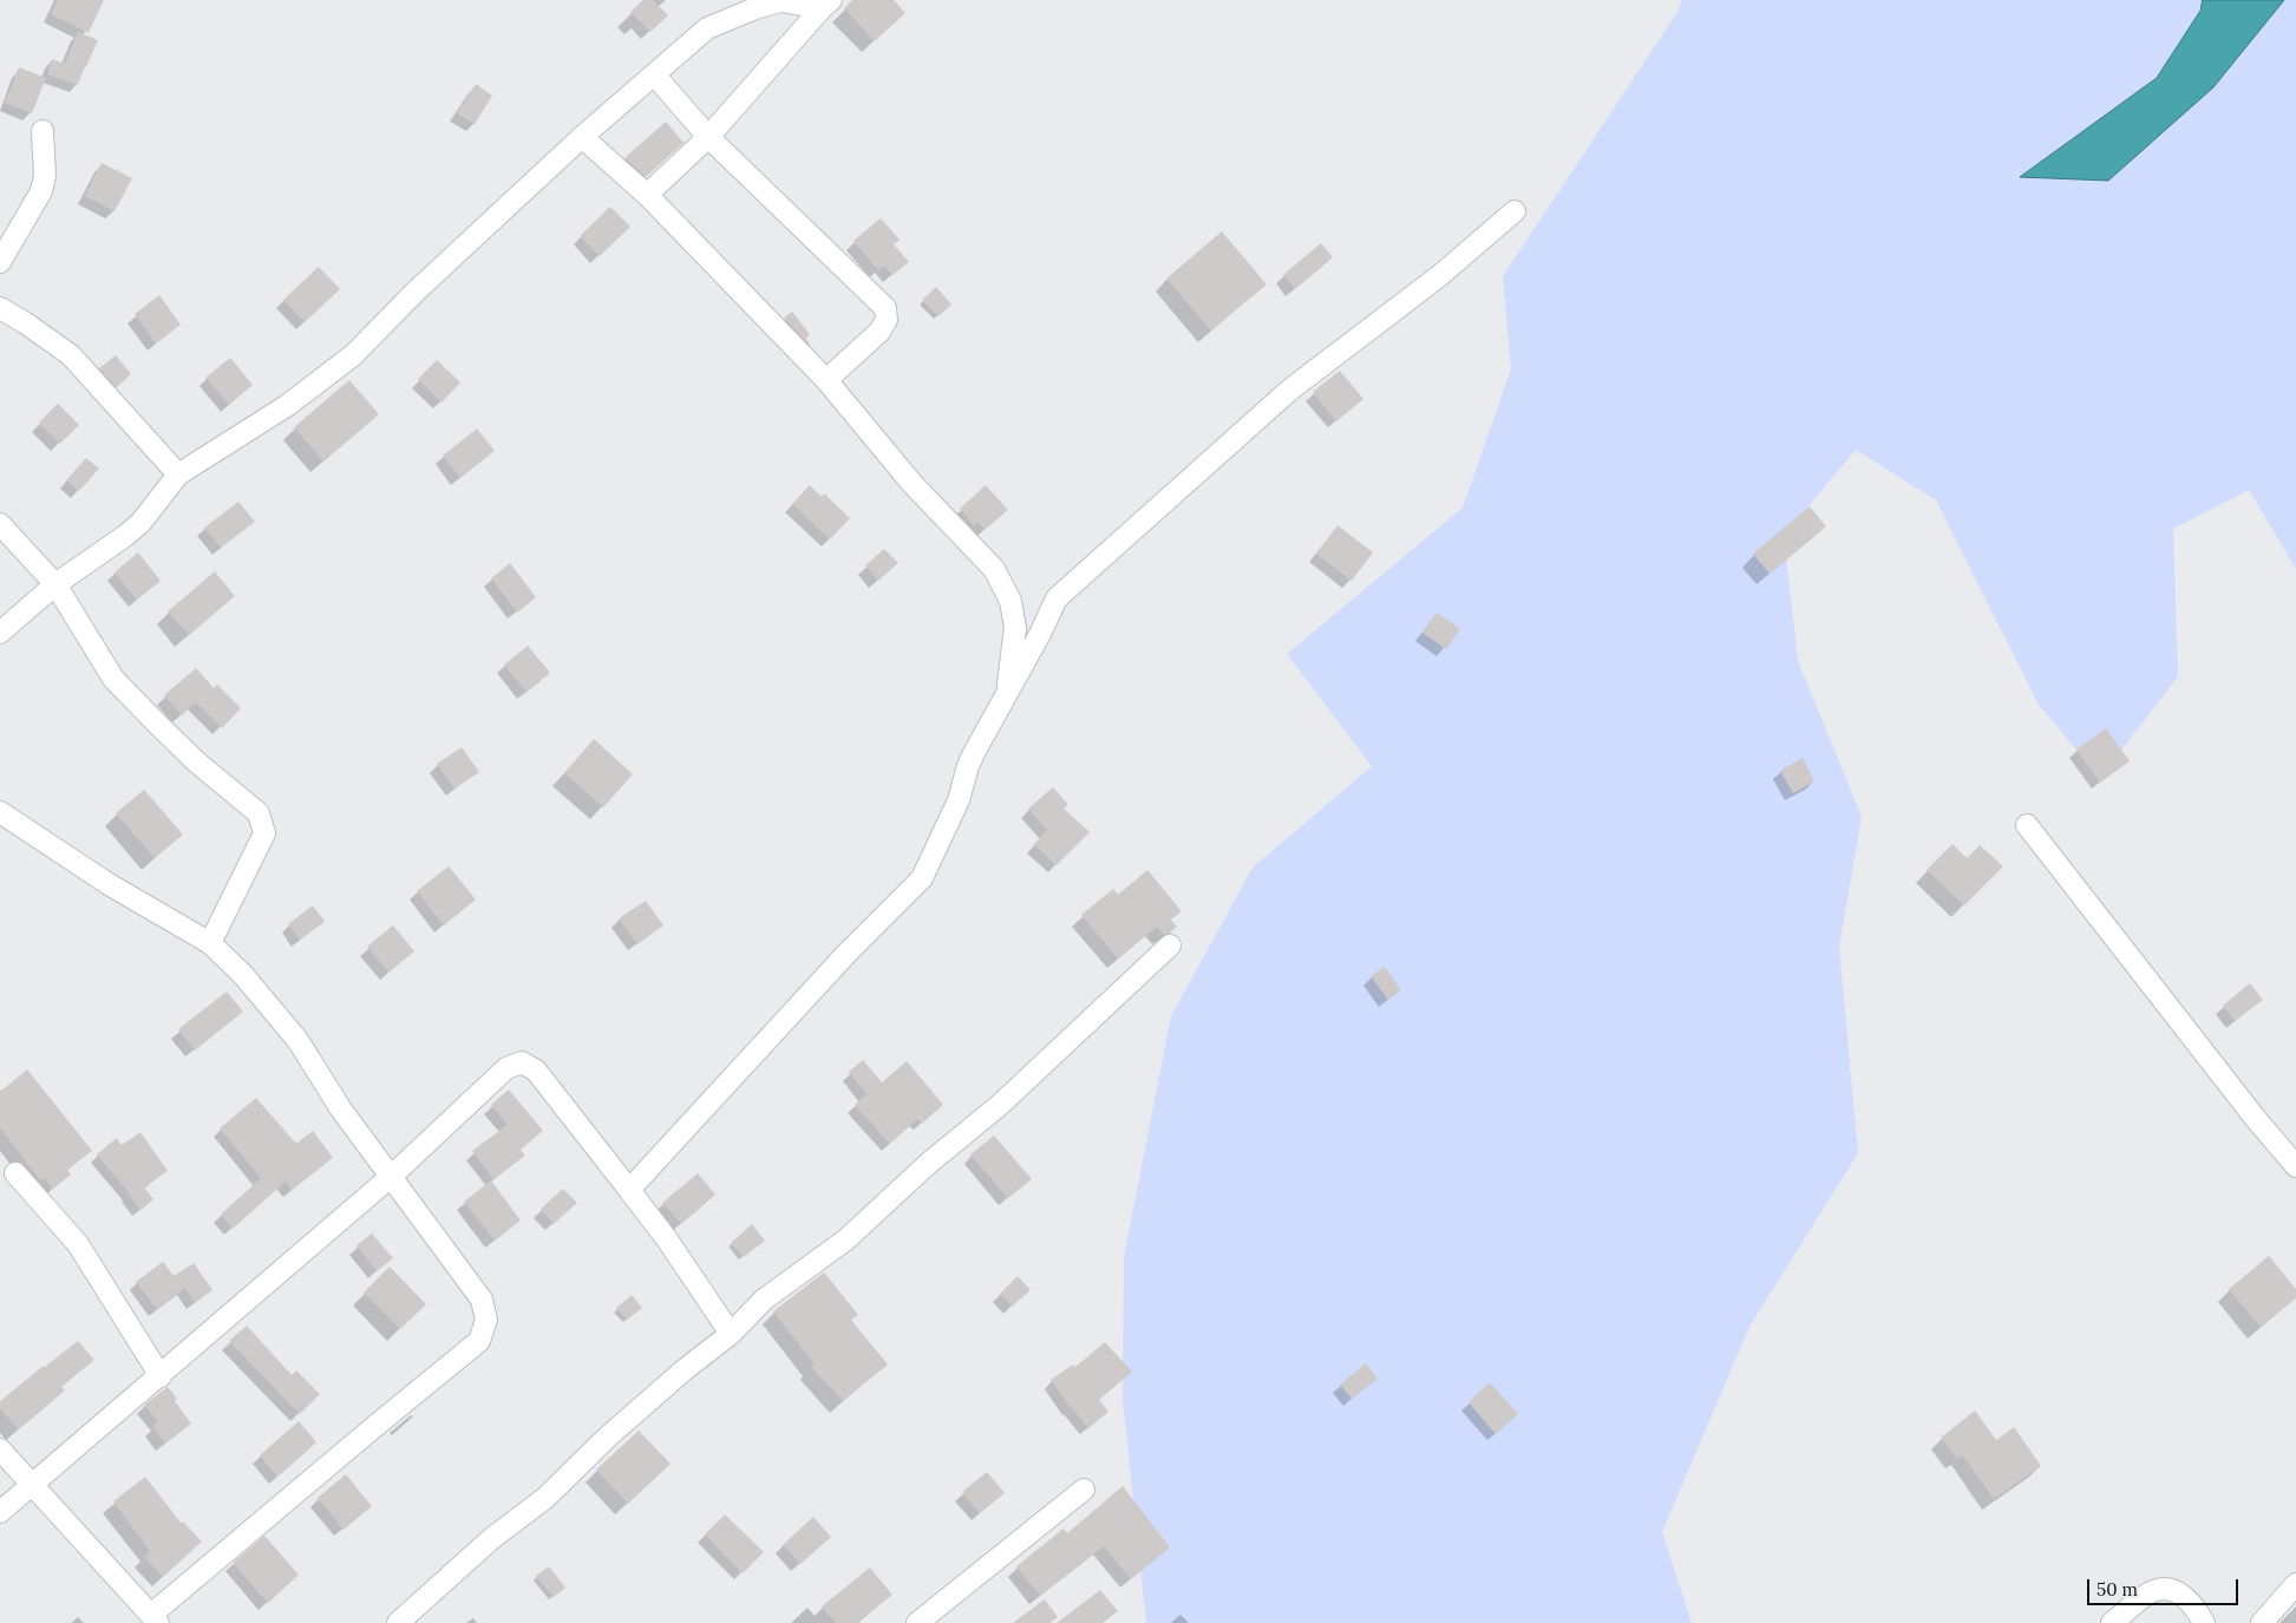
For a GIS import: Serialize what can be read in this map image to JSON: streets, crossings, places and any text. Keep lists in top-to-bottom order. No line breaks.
{"scale_bar":"50 m"}
